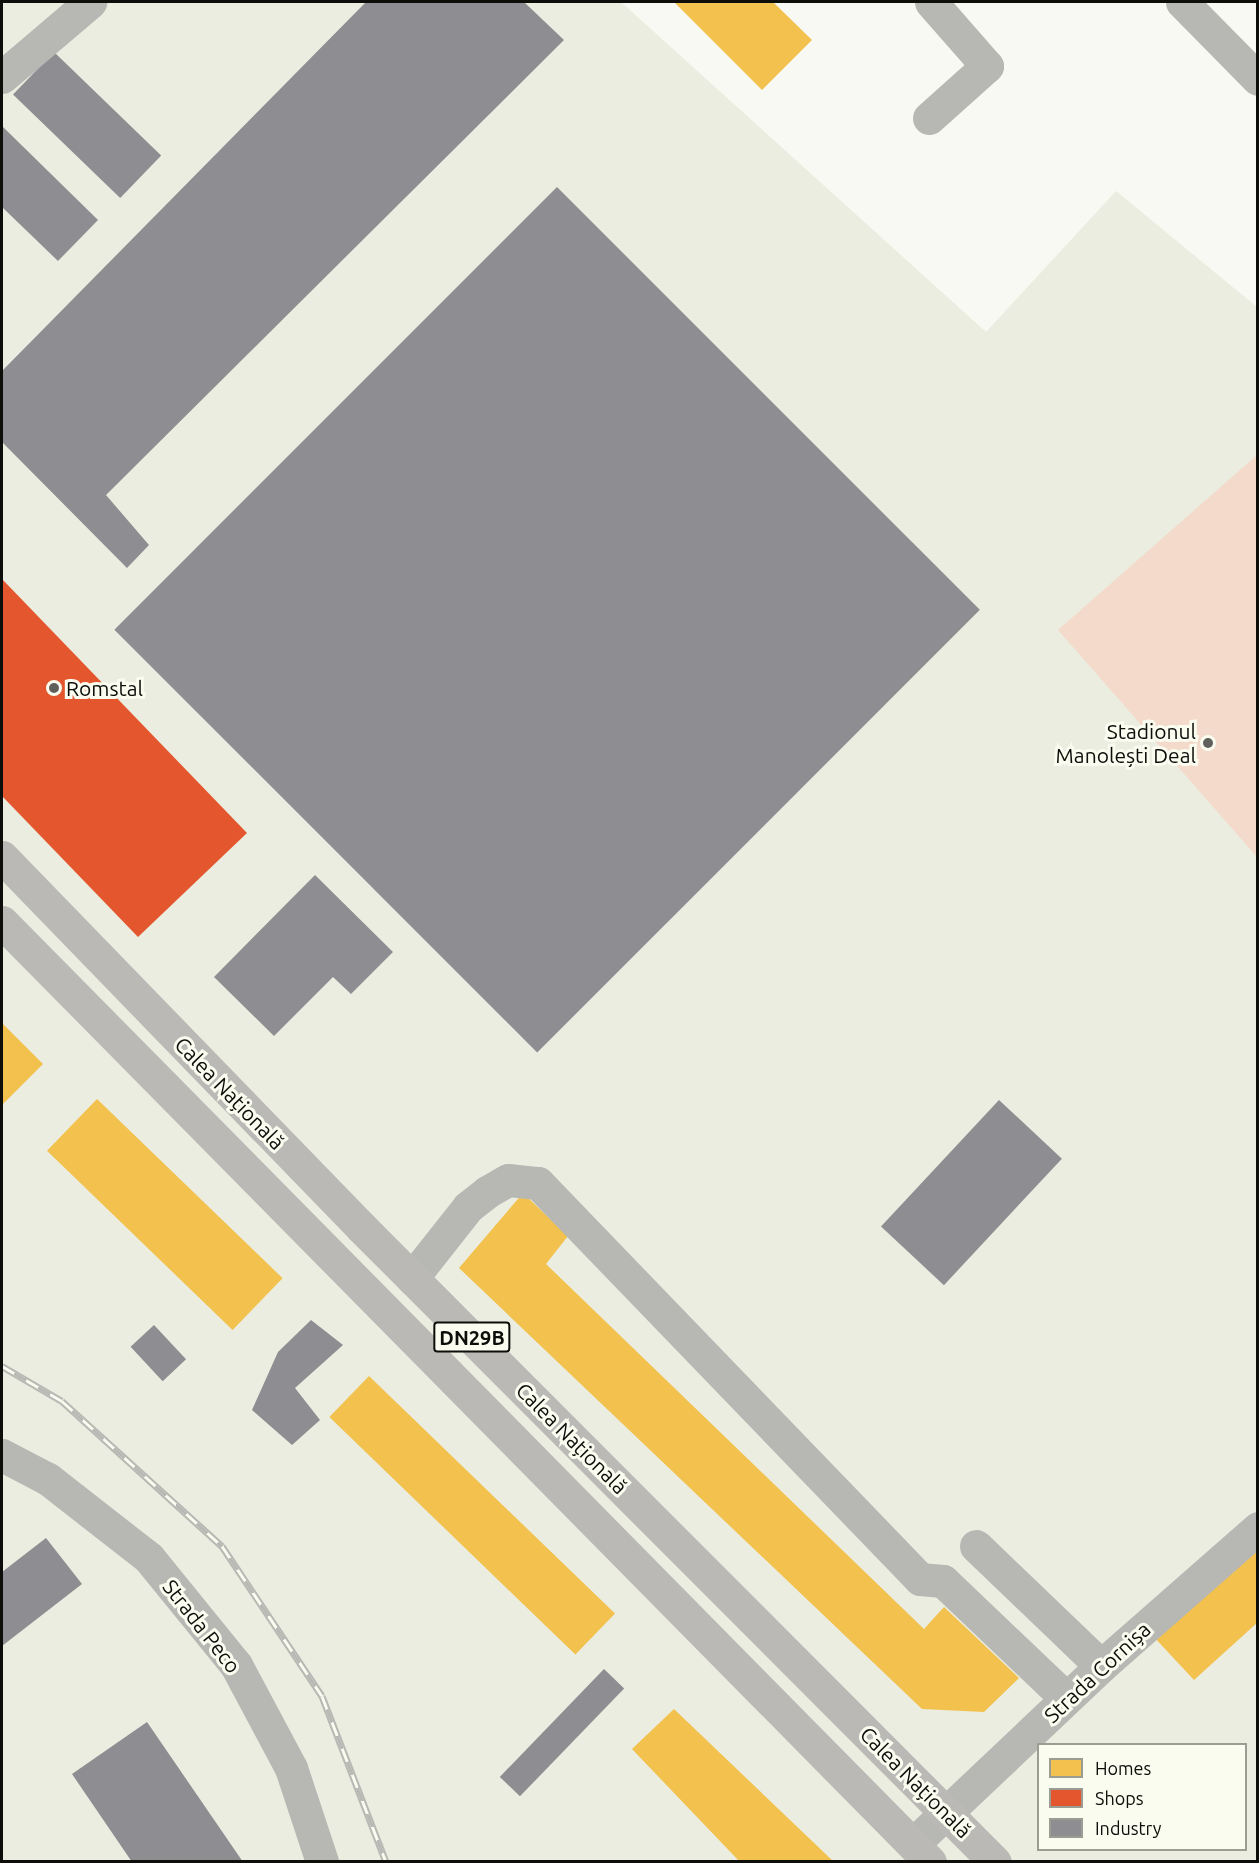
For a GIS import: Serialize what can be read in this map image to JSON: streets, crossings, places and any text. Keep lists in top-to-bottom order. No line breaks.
{"streets":{"main road":["Calea Națională","DN29B"],"street":["Strada Peco","Strada Cornișa"]},"crossings":[["Calea Națională","Strada Cornișa"]],"places":["Romstal","Stadionul Manolești Deal"],"legend":["Homes","Shops","Industry"]}
